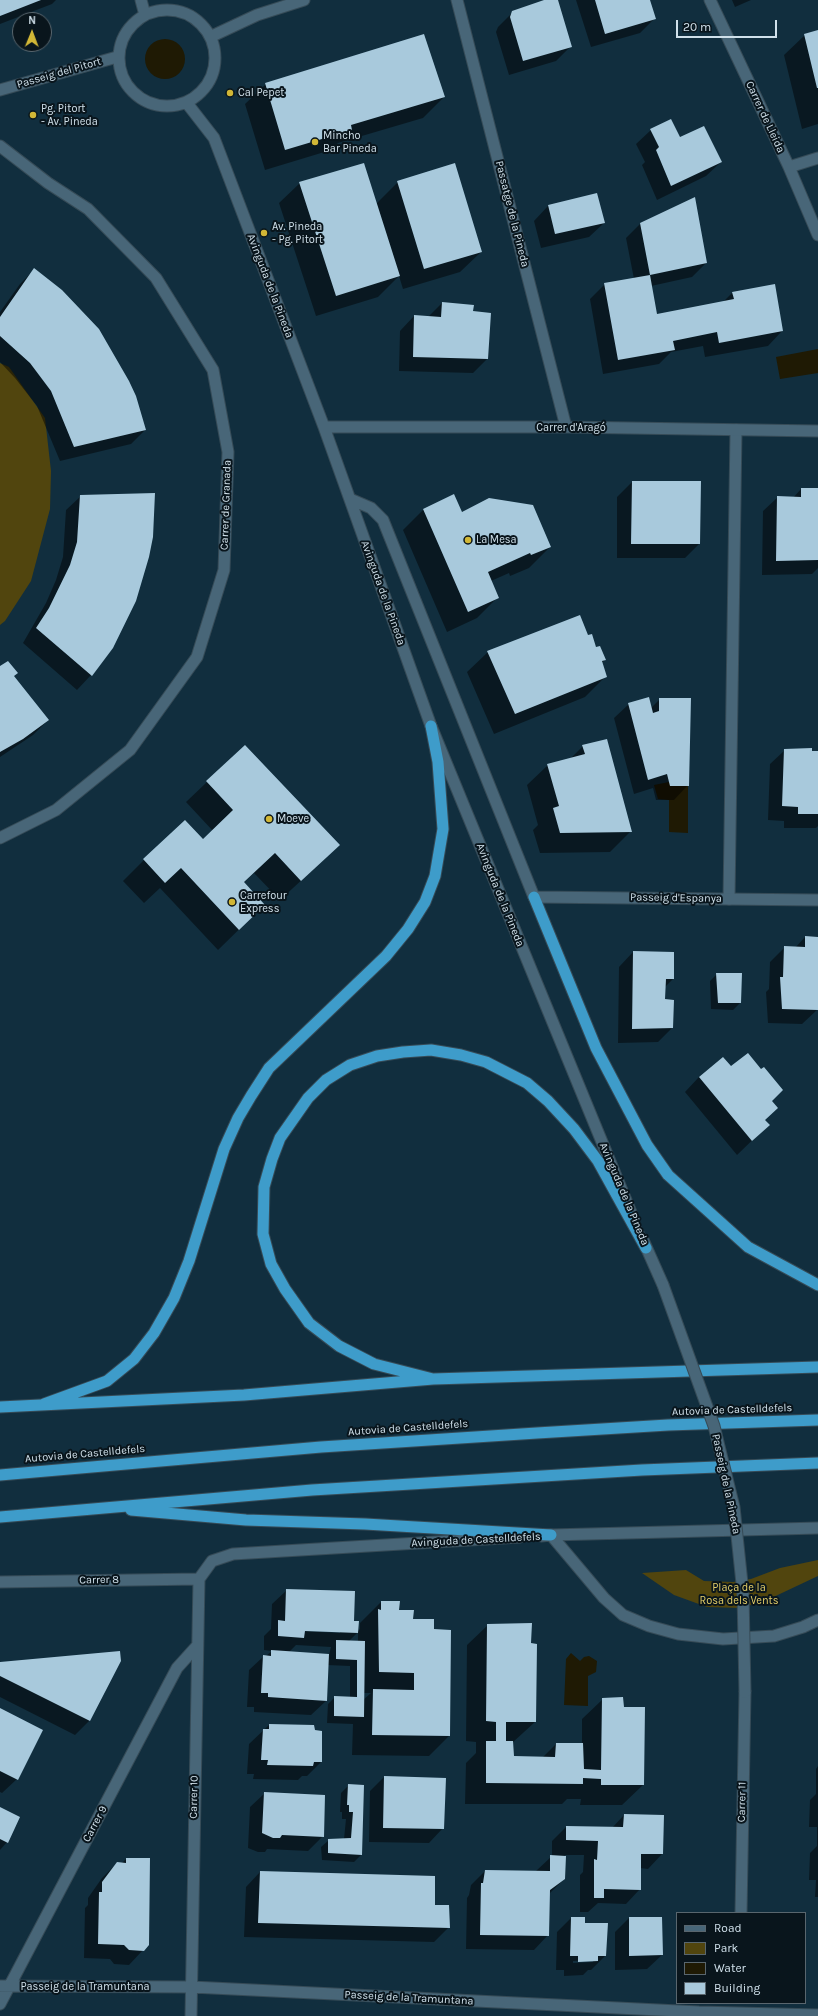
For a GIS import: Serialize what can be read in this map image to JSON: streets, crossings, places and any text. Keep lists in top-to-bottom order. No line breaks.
{"streets":{"highway":["Autovia de Castelldefels"],"street":["Passeig del Pitort","Carrer de Lleida","Passatge de la Pineda","Avinguda de la Pineda","Carrer d'Aragó","Carrer de Granada","Passeig d'Espanya","Passeig de la Pineda","Avinguda de Castelldefels","Carrer 8","Carrer 10","Carrer 11","Carrer 9","Passeig de la Tramuntana"]},"crossings":[["Passeig del Pitort","Avinguda de la Pineda"],["Passatge de la Pineda","Carrer d'Aragó"],["Avinguda de la Pineda","Carrer d'Aragó"],["Avinguda de la Pineda","Passeig de la Pineda"],["Passeig de la Pineda","Carrer 11"],["Avinguda de Castelldefels","Carrer 8"],["Avinguda de Castelldefels","Carrer 10"],["Carrer 8","Carrer 10"],["Carrer 10","Carrer 9"],["Carrer 10","Passeig de la Tramuntana"],["Carrer 9","Passeig de la Tramuntana"]],"parks":["Plaça de la Rosa dels Vents"],"places":["Cal Pepet","Pg. Pitort - Av. Pineda","Mincho Bar Pineda","Av. Pineda - Pg. Pitort","La Mesa","Moeve","Carrefour Express"],"legend":["Road","Park","Water","Building"],"scale_bar":"20 m","north":"top"}
